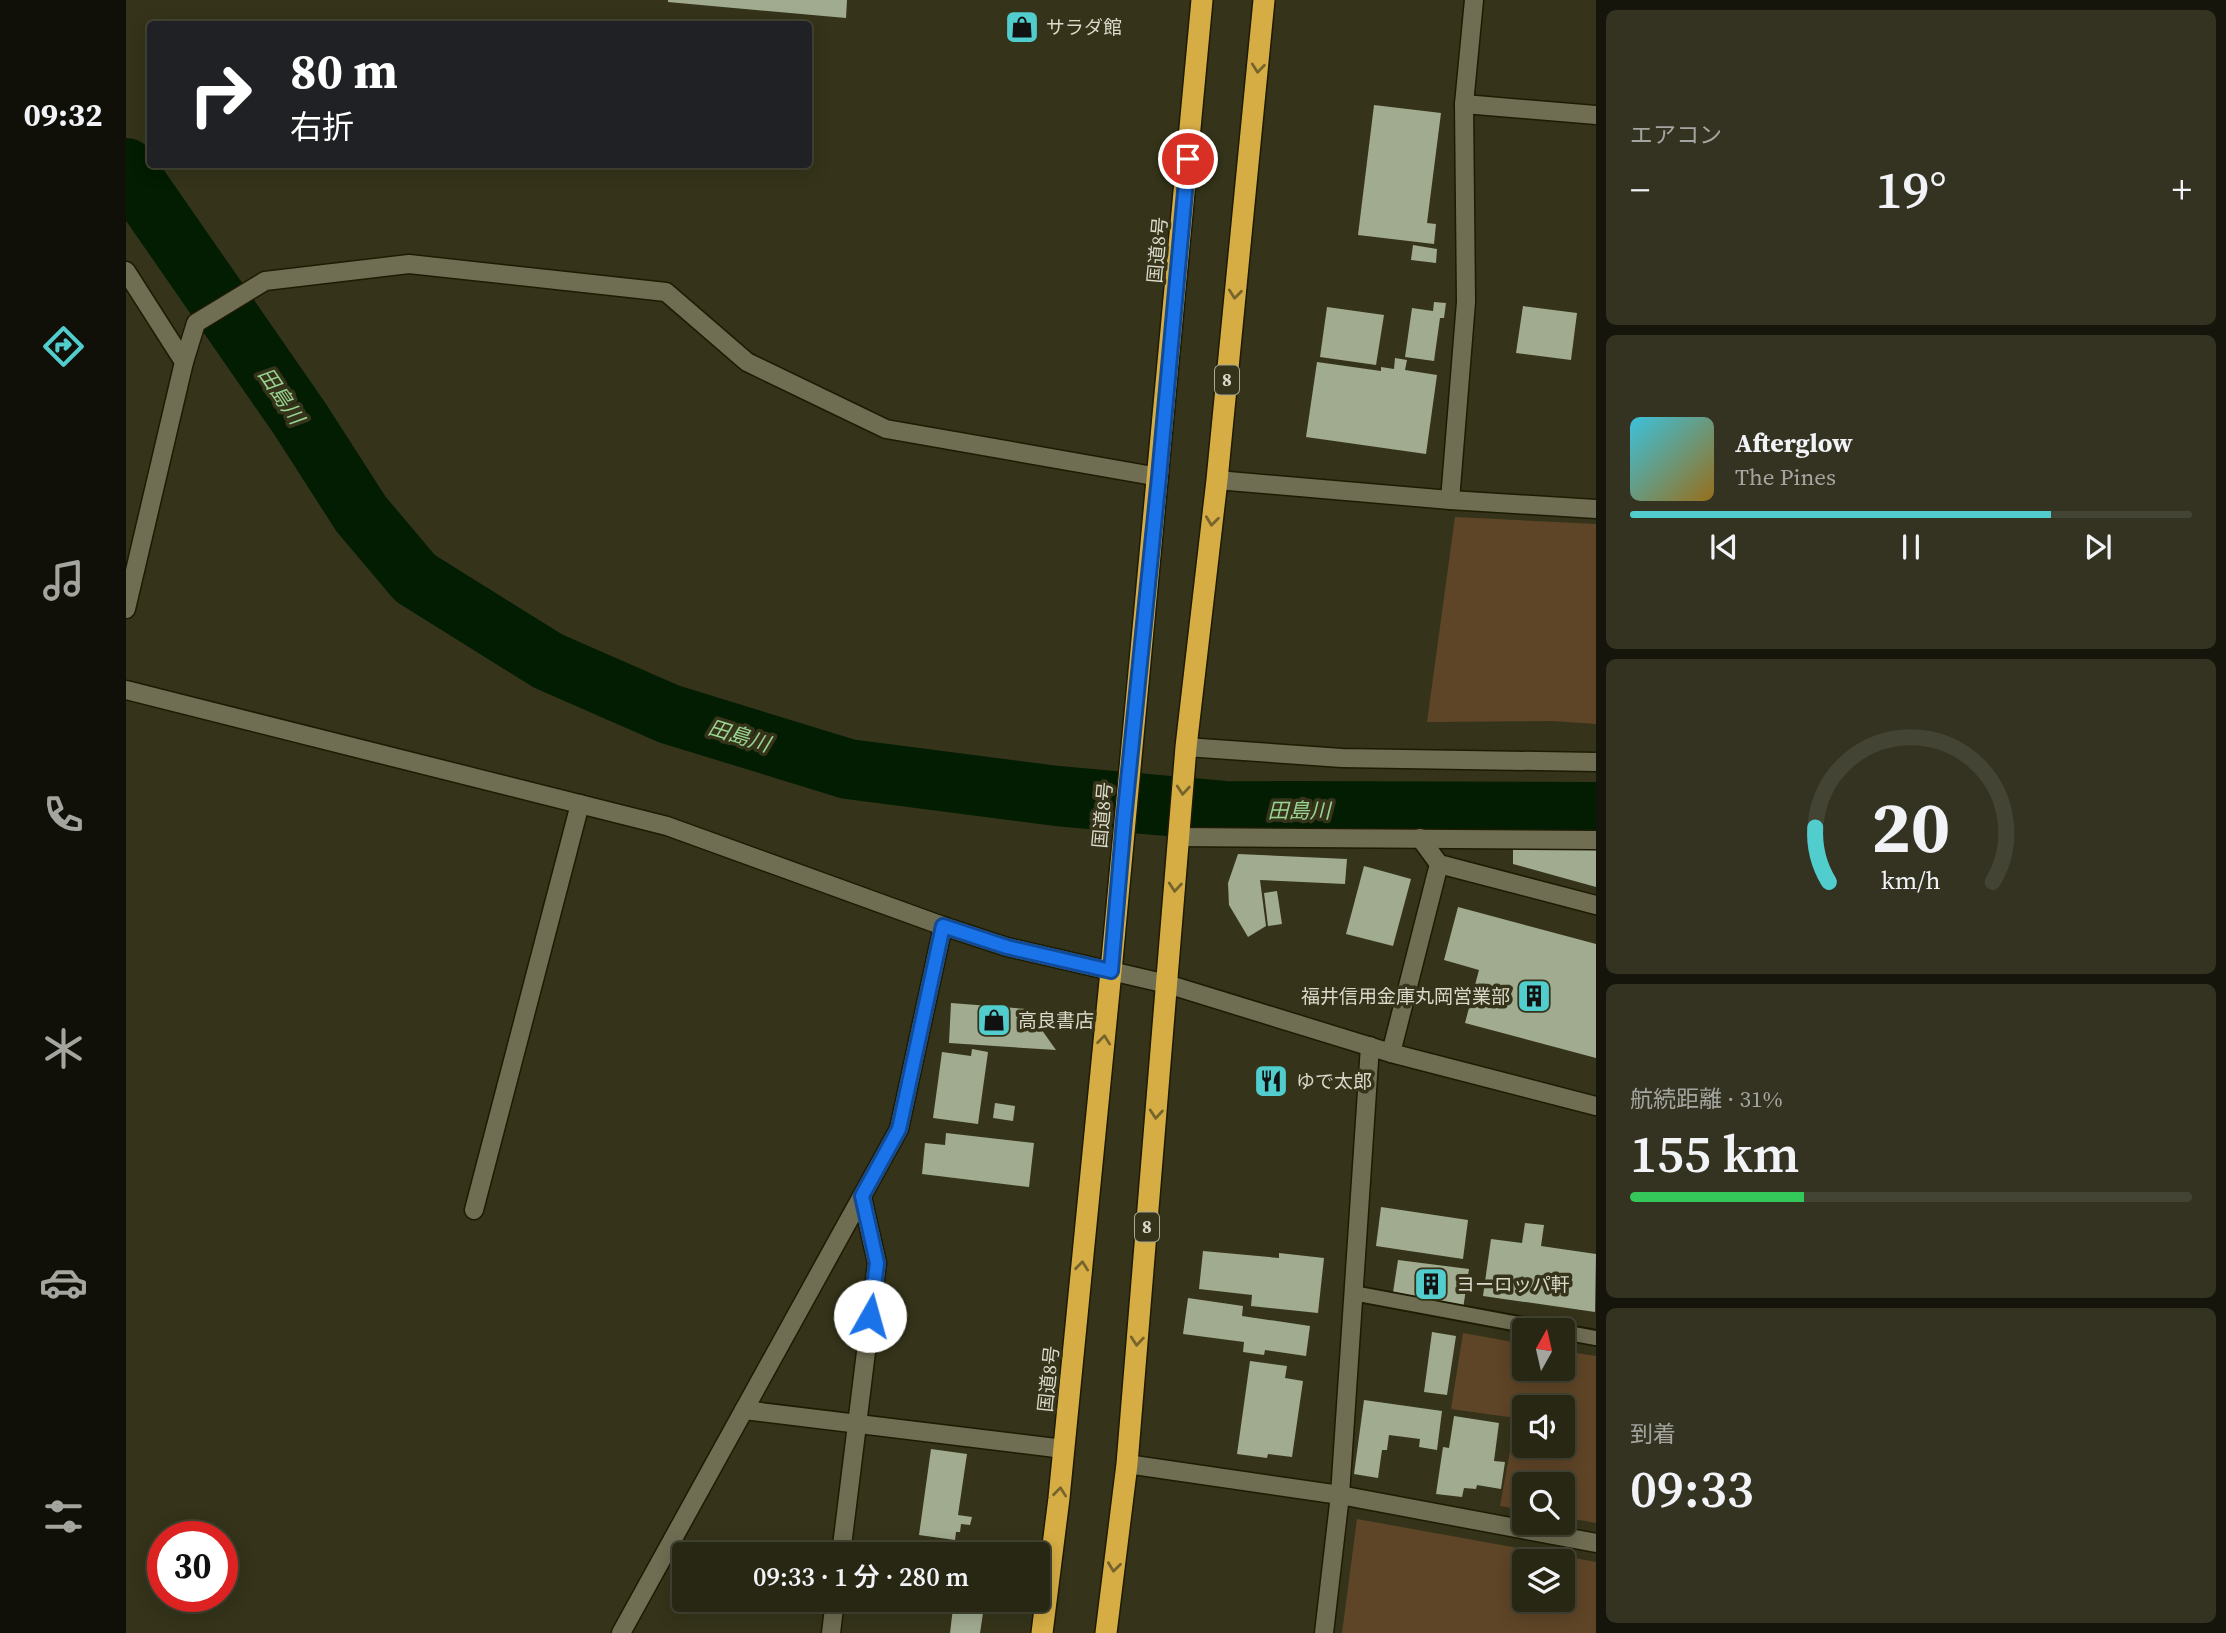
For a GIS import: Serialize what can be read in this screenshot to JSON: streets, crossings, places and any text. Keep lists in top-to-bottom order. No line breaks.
{"streets":{"highway":["国道8号","8"]},"water":["田島川"],"places":{"shop":["サラダ館","高良書店"],"building":["福井信用金庫丸岡営業部","ヨーロッパ軒"],"restaurant":["ゆで太郎"]},"north":"top","page":{"tabs":"09:32","tile":["エアコン",["航続距離 · 31%","155 km"],["到着","09:33"]],"turn":["80 m","右折"],"heat":["−","19°","+"],"song":["Afterglow","The Pines"],"limit":"30","trip":"09:33 · 1 分 · 280 m","gauge":["20","km/h"]}}
